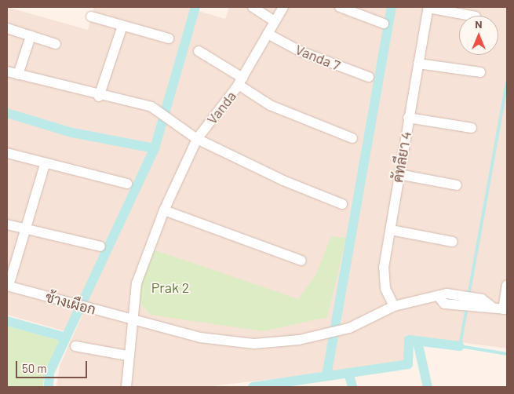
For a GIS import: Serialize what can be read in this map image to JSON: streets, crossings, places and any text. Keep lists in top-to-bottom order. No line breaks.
{"streets":{"street":["Vanda 7","Vanda","คัทลียา 4","ช้างเผือก"]},"crossings":[["Vanda 7","Vanda"],["Vanda","ช้างเผือก"],["คัทลียา 4","ช้างเผือก"]],"parks":["Prak 2"],"scale_bar":"50 m","north":"top"}
